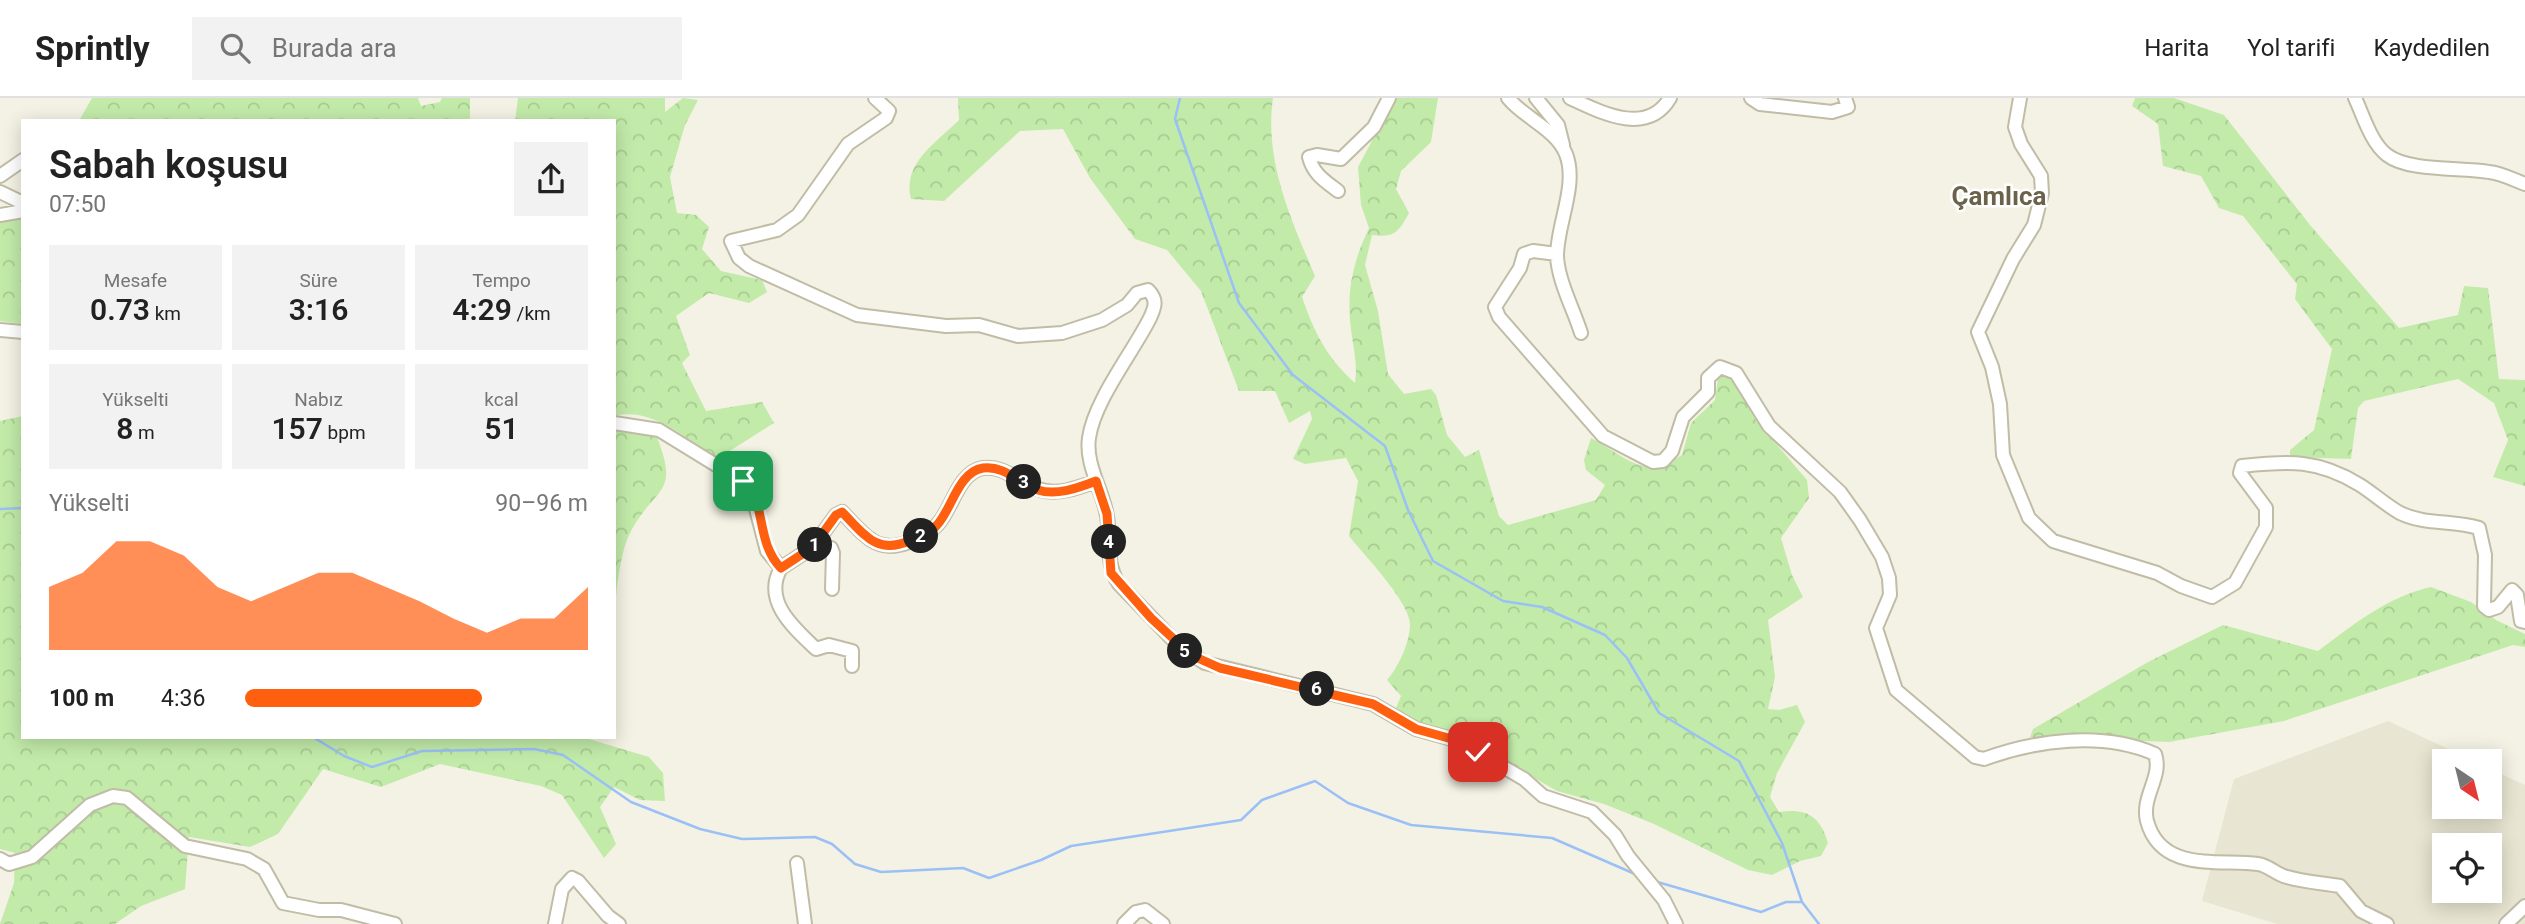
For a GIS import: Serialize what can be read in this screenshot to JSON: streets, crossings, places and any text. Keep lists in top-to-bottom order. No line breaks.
{"districts":["Çamlıca"],"north":"bottom right","page":{"header":"Sprintly","search":"Burada ara","nav":["Harita","Yol tarifi","Kaydedilen"],"heading":["Sabah koşusu","07:50"],"stats":[["Mesafe","0.73 km"],["Süre","3:16"],["Tempo","4:29 /km"],["Yükselti","8 m"],["Nabız","157 bpm"],["kcal","51"]],"pins":["3","2","4","1","5","6"],"chart":["Yükselti","90–96 m"],"list":[{"name":"100 m","note":"4:36"}]}}
